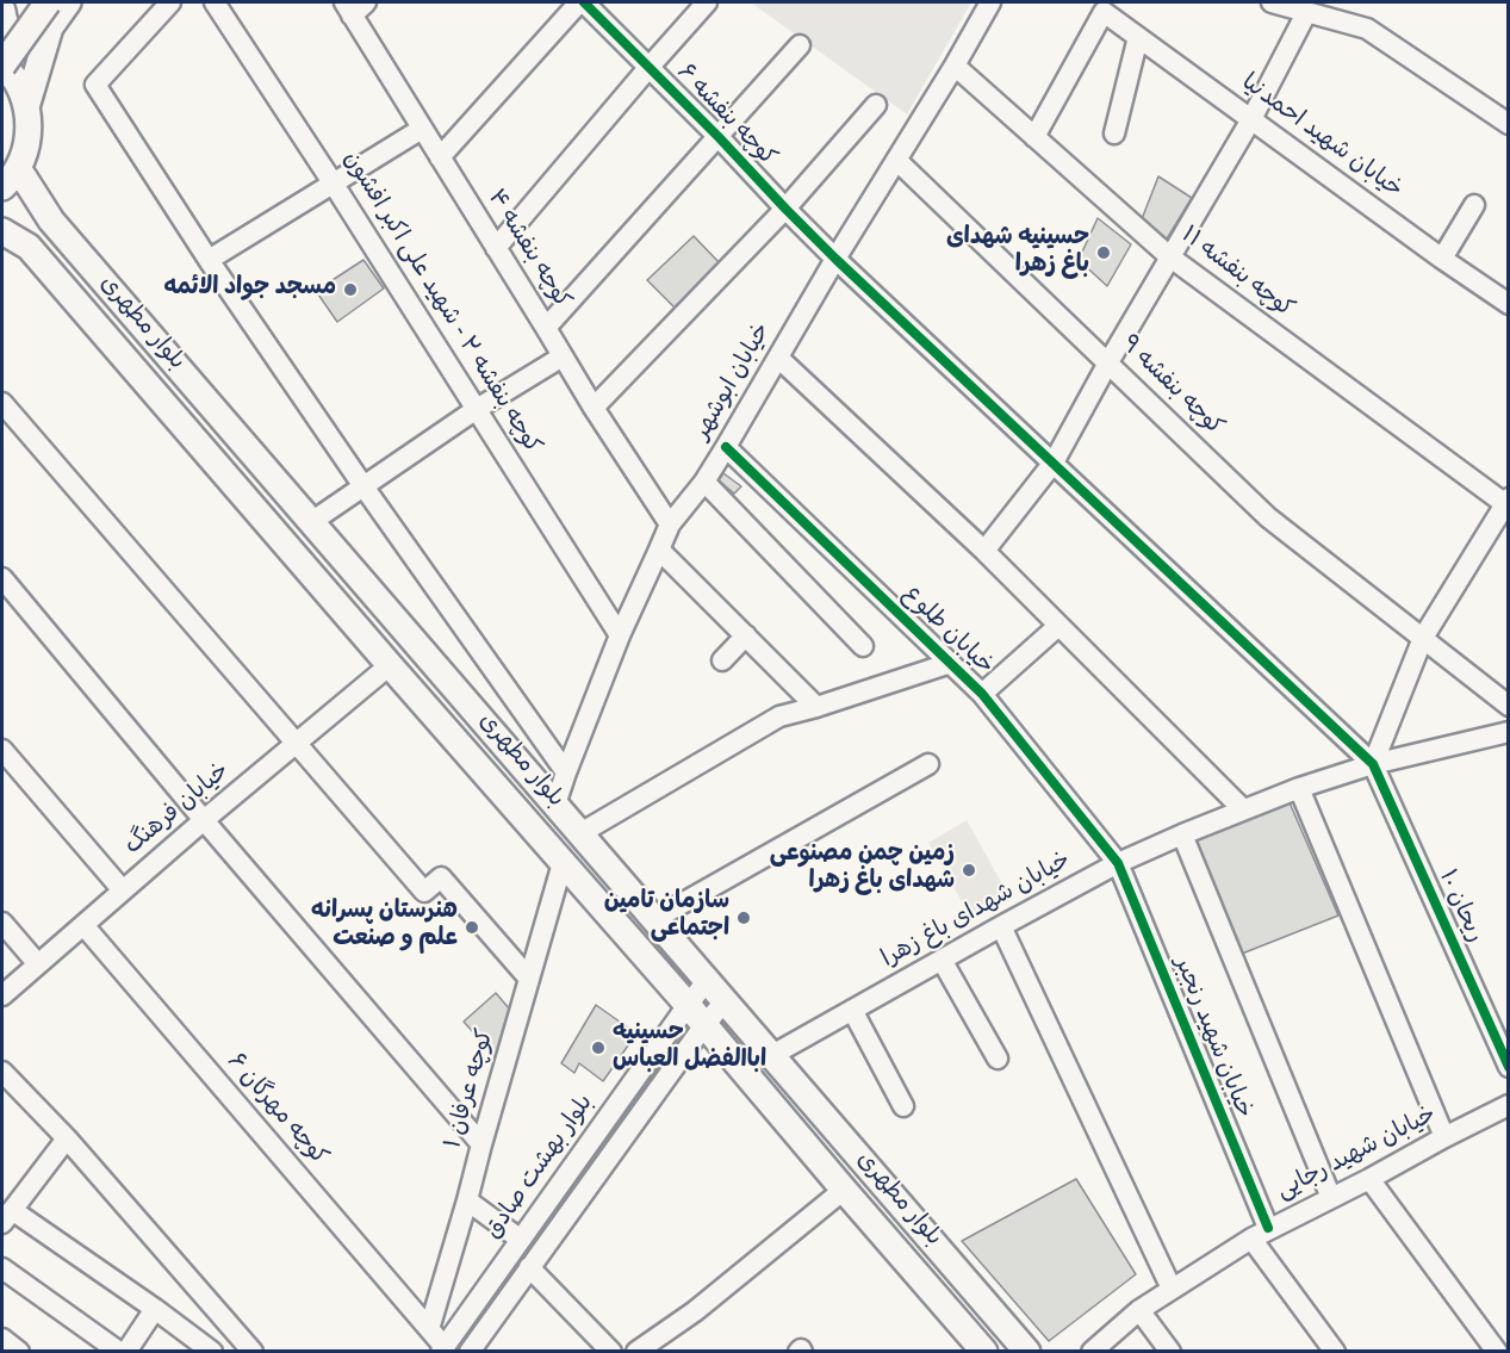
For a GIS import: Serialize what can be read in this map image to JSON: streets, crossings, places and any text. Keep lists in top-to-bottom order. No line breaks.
{"streets":{"main road":["بلوار مطهری"],"street":["کوچه بنفشه ۶","خیابان شهید احمدنیا","کوچه بنفشه ۴","کوچه بنفشه ۱۱","کوچه بنفشه ۲ - شهید علی اکبر افشون","خیابان ابوشهر","کوچه بنفشه ۹","خیابان طلوع","خیابان فرهنگ","ریحان ۱۰","خیابان شهدای باغ‌ زهرا","خیابان شهید رنجبر","کوچه عرفان ۱","کوچه مهرگان ۶","خیابان شهید رجایی","بلوار بهشت صادق"]},"crossings":[["کوچه بنفشه ۶","خیابان ابوشهر"],["کوچه بنفشه ۶","ریحان ۱۰"],["کوچه بنفشه ۶","خیابان شهدای باغ‌ زهرا"],["خیابان شهید احمدنیا","کوچه بنفشه ۱۱"],["کوچه بنفشه ۴","خیابان ابوشهر"],["کوچه بنفشه ۱۱","خیابان ابوشهر"],["کوچه بنفشه ۲ - شهید علی اکبر افشون","خیابان ابوشهر"],["بلوار مطهری","خیابان ابوشهر"],["بلوار مطهری","خیابان فرهنگ"],["بلوار مطهری","خیابان شهدای باغ‌ زهرا"],["بلوار مطهری","کوچه عرفان ۱"],["بلوار مطهری","بلوار بهشت صادق"],["خیابان ابوشهر","کوچه بنفشه ۹"],["خیابان ابوشهر","خیابان طلوع"],["خیابان طلوع","خیابان شهدای باغ‌ زهرا"],["خیابان طلوع","خیابان شهید رنجبر"],["خیابان فرهنگ","کوچه مهرگان ۶"],["ریحان ۱۰","خیابان شهدای باغ‌ زهرا"],["خیابان شهدای باغ‌ زهرا","خیابان شهید رنجبر"],["خیابان شهید رنجبر","خیابان شهید رجایی"],["کوچه عرفان ۱","کوچه مهرگان ۶"],["کوچه مهرگان ۶","بلوار بهشت صادق"]],"places":["حسینیه شهدای باغ زهرا","مسجد جواد الائمه","زمین چمن مصنوعی شهدای باغ زهرا","سازمان تامین اجتماعی","هنرستان پسرانه علم و صنعت","حسینیه اباالفضل العباس"]}
